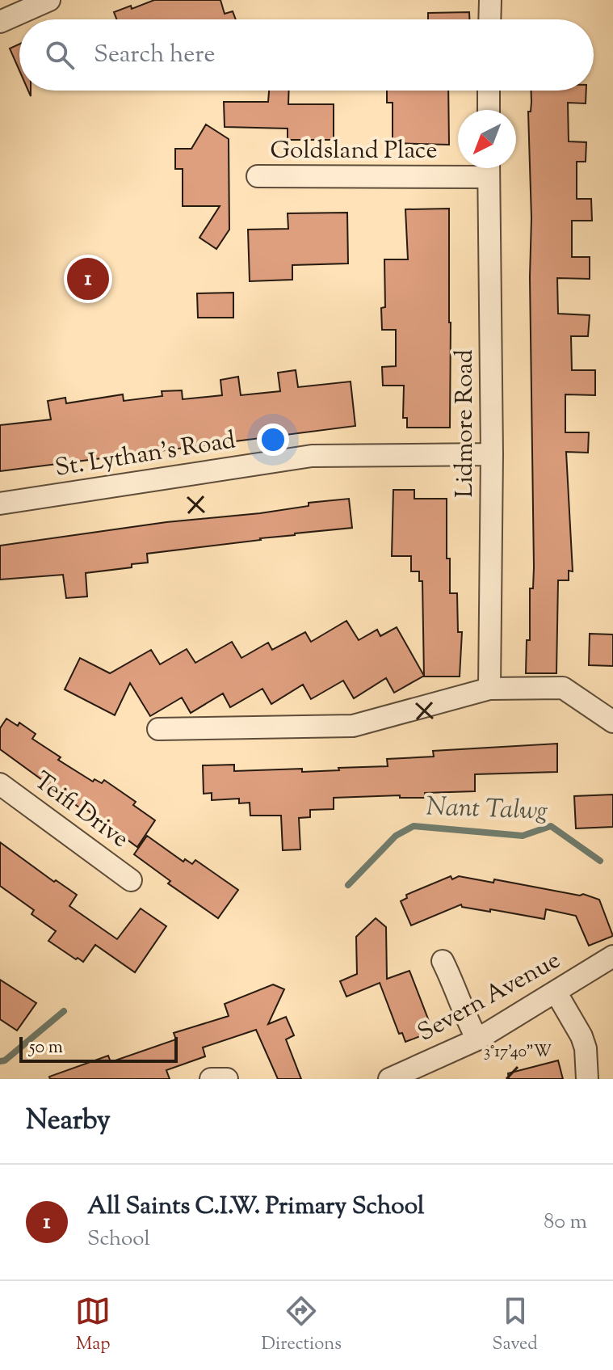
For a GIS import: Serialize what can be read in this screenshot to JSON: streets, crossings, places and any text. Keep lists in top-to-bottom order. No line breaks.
{"streets":{"street":["Goldsland Place","Lidmore Road","St. Lythan's Road","Teifi Drive","Severn Avenue"]},"crossings":[["Goldsland Place","Lidmore Road"],["Lidmore Road","St. Lythan's Road"]],"water":["Nant Talwg"],"scale_bar":"50 m","north":"bottom left","page":{"search":"Search here","pins":"1","scale":"50 m","heading":"Nearby","list":[{"mark":"1","name":"All Saints C.I.W. Primary School","note":"School","value":"80 m"}],"nav":["Map","Directions","Saved"]},"coordinates":["3°17'40\"W"]}
